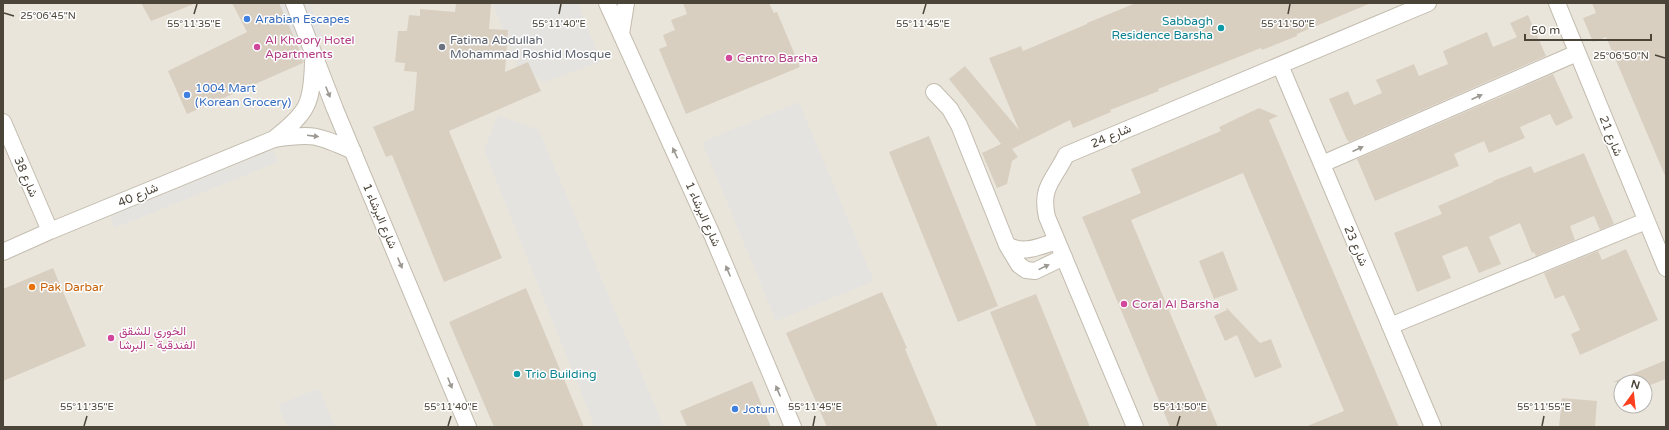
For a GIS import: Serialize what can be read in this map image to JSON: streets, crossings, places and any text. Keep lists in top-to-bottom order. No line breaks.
{"streets":{"street":["شارع 24","شارع 21","شارع 38","شارع 40","شارع البرشاء 1","شارع 23"]},"crossings":[["شارع 24","شارع 23"],["شارع 38","شارع 40"],["شارع 40","شارع البرشاء 1"]],"places":["Arabian Escapes","Sabbagh Residence Barsha","Al Khoory Hotel Apartments","Fatima Abdullah Mohammad Roshid Mosque","Centro Barsha","1004 Mart (Korean Grocery)","Pak Darbar","Coral Al Barsha","الخوري للشقق الفندقية - البرشا","Trio Building","Jotun"],"scale_bar":"50 m","north":"top","coordinates":["25°06'45\"N","55°11'35\"E","55°11'40\"E","55°11'45\"E","55°11'50\"E","25°06'50\"N","55°11'55\"E"]}
